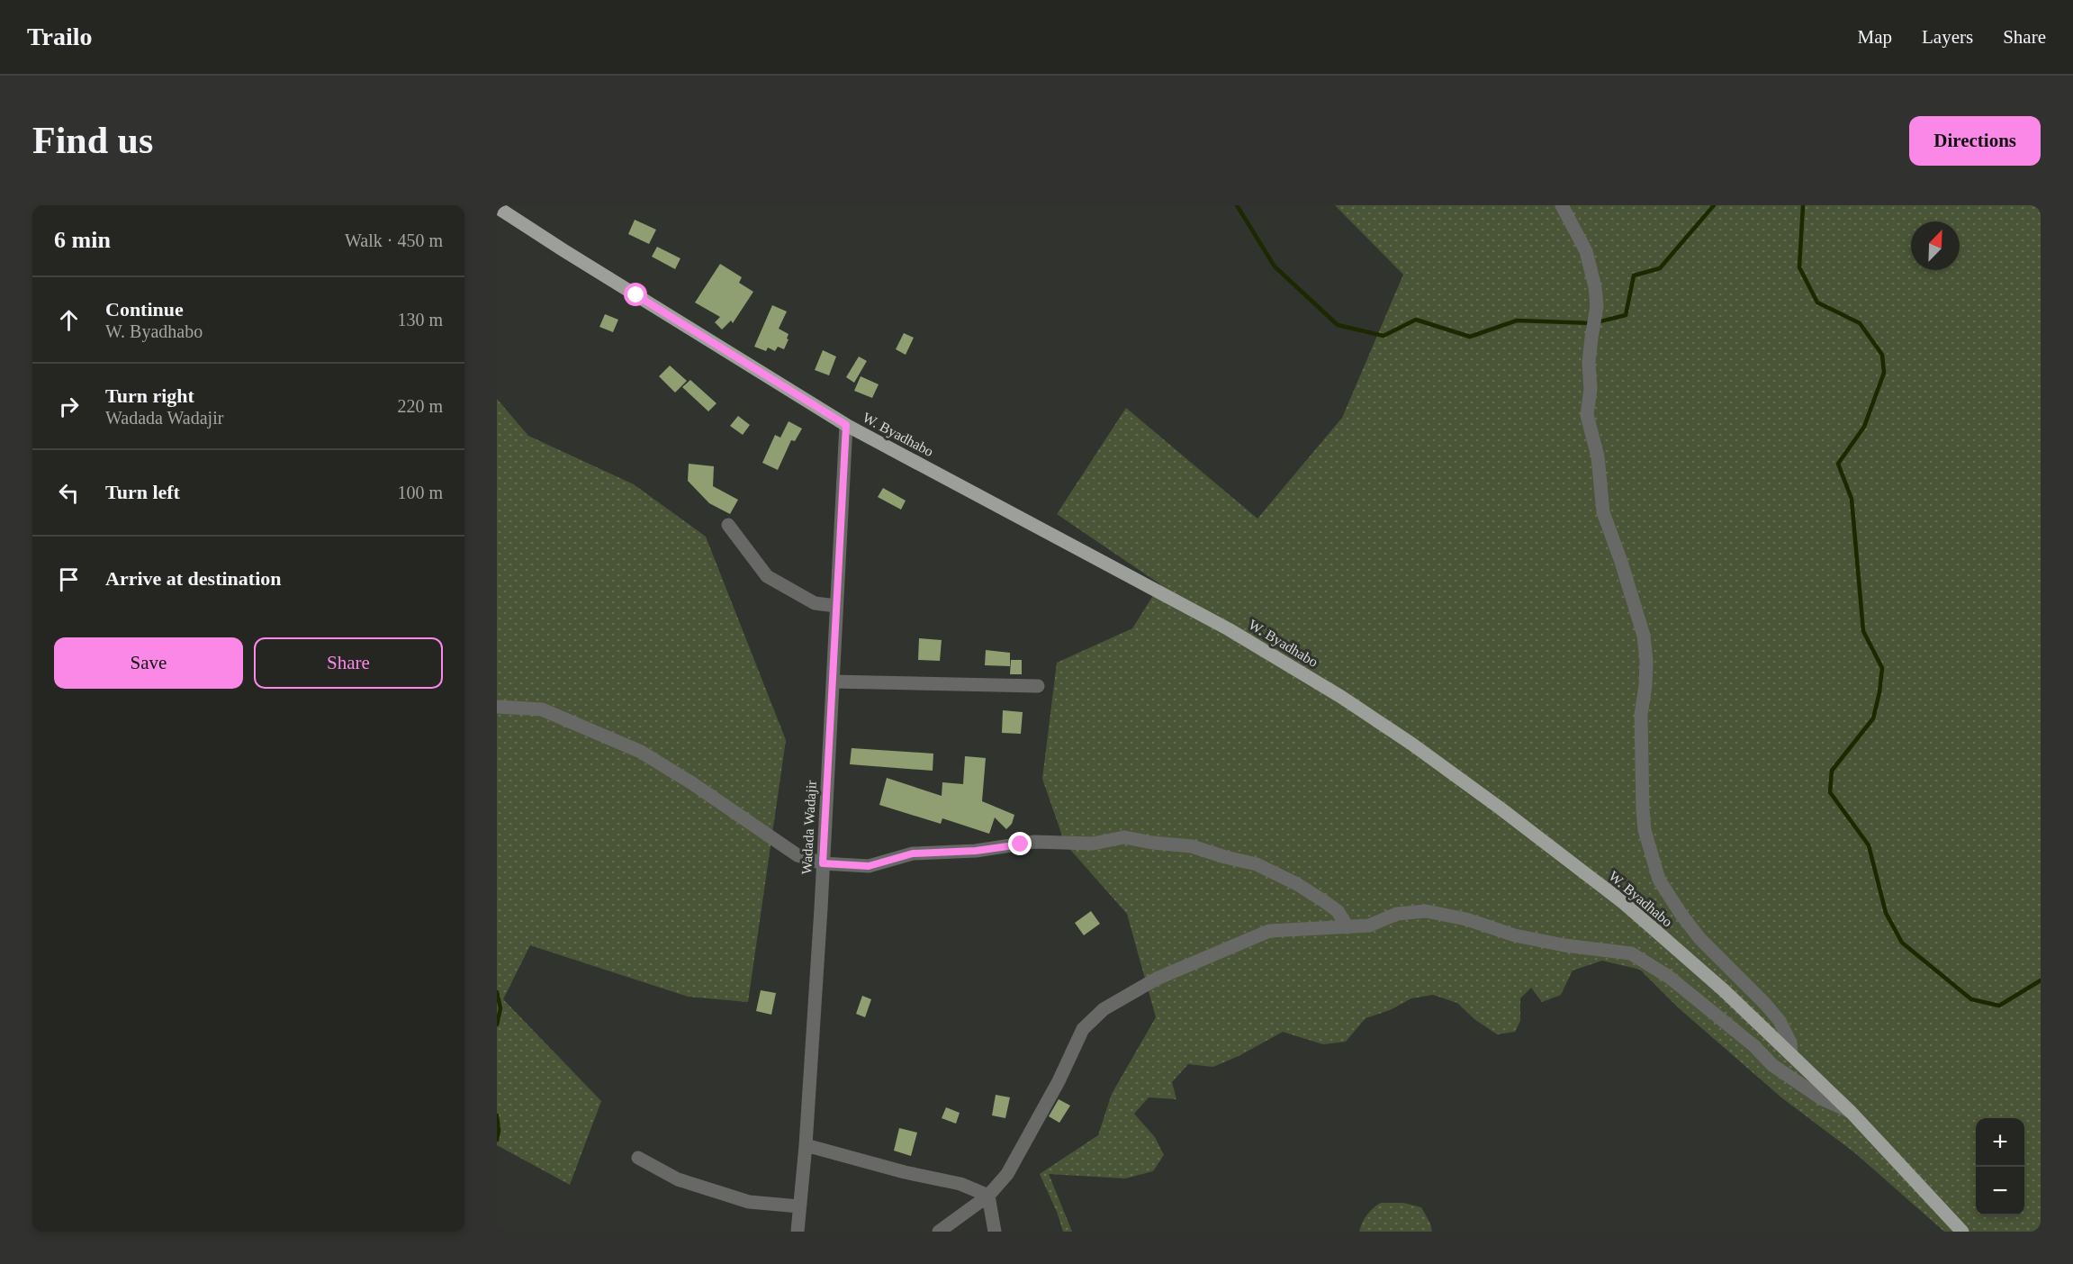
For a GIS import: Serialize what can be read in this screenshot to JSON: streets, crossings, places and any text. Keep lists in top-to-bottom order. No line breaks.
{"streets":{"main road":["W. Byadhabo"],"street":["Wadada Wadajir"]},"crossings":[["W. Byadhabo","Wadada Wadajir"]],"north":"top right","page":{"header":"Trailo","nav":["Map","Layers","Share"],"buttons":["Directions",["Save","Share"]],"title":"Find us","heading":["6 min","Walk · 450 m"],"list":[["Continue","W. Byadhabo","130 m"],["Turn right","Wadada Wadajir","220 m"],["Turn left","100 m"],"Arrive at destination"],"map_buttons":["+","−"]}}
